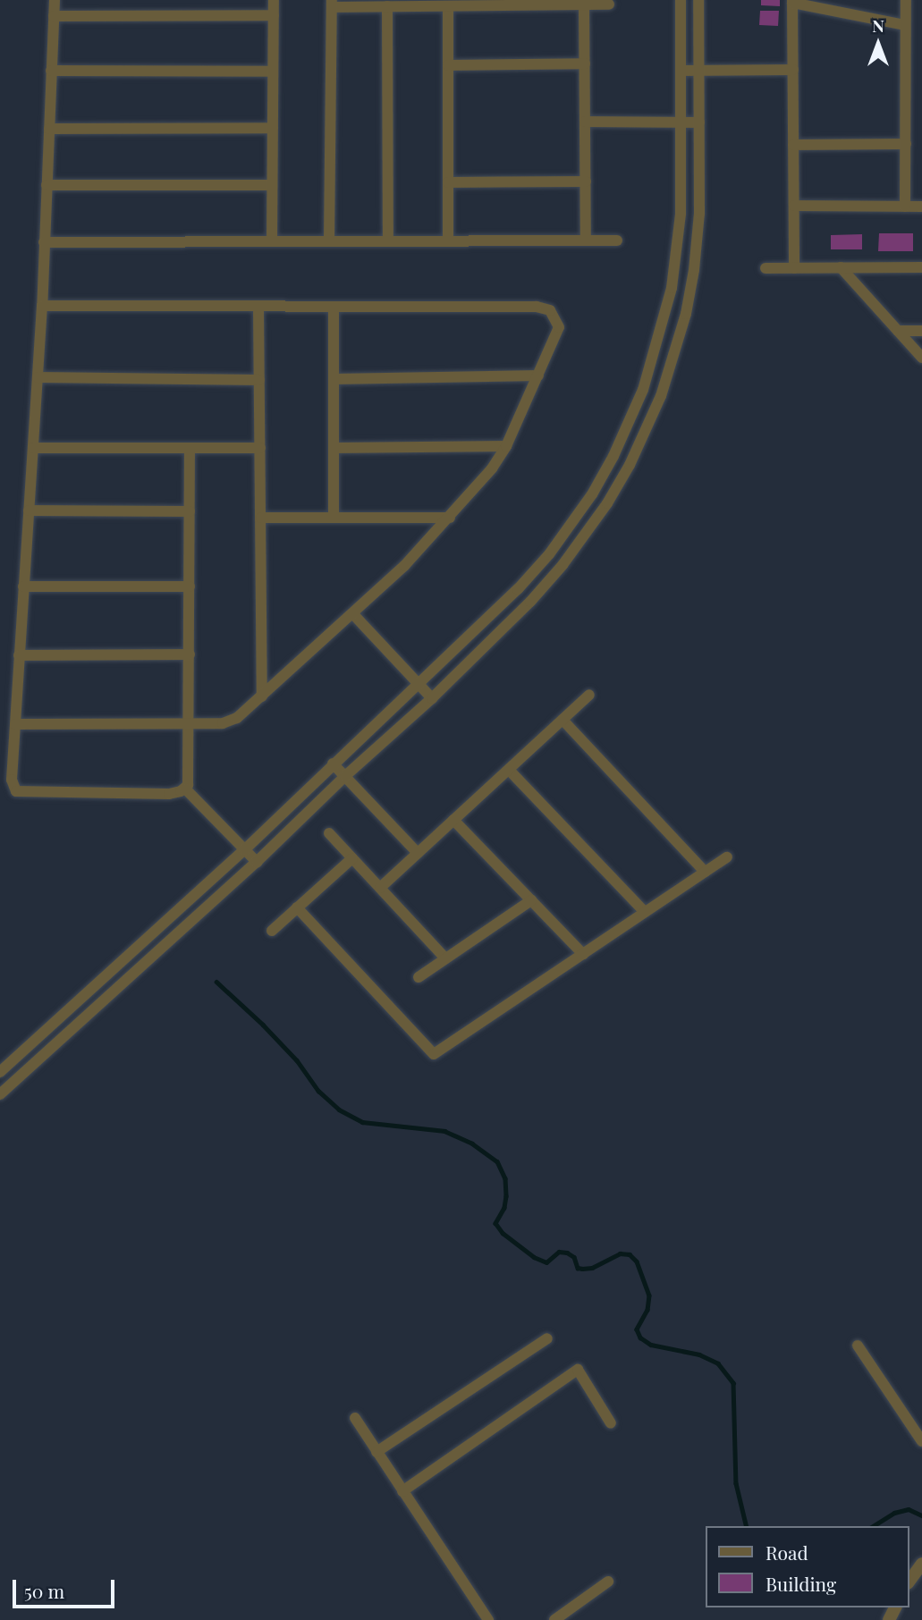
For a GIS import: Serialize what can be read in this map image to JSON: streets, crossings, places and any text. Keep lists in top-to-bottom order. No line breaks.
{"legend":["Road","Building"],"scale_bar":"50 m","north":"top"}
